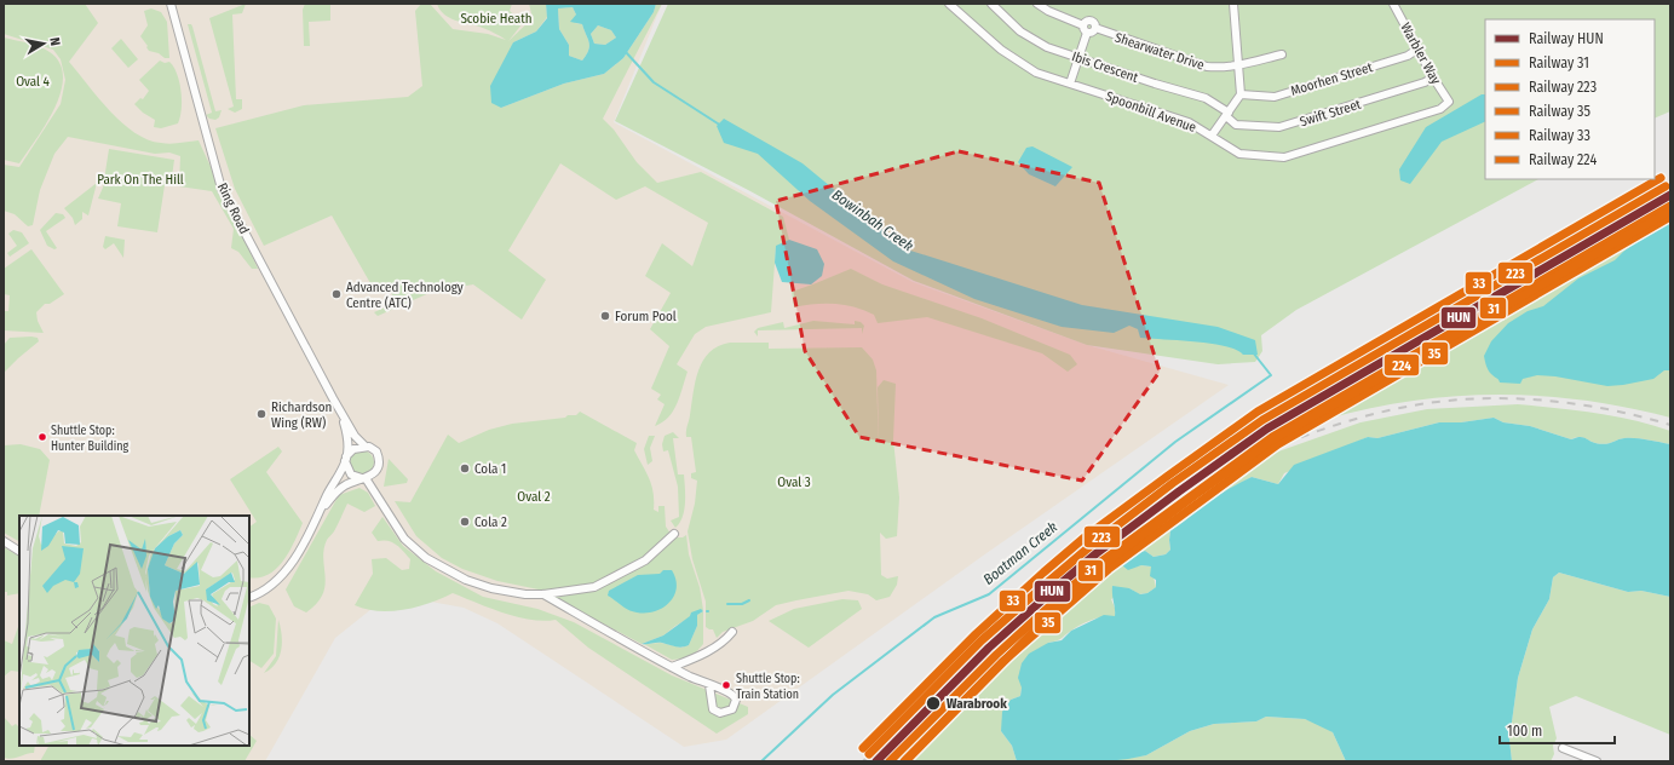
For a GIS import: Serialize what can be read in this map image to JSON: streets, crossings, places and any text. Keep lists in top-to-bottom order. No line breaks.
{"streets":{"street":["Shearwater Drive","Warbler Way","Ibis Crescent","Moorhen Street","Spoonbill Avenue","Swift Street","Ring Road"]},"crossings":[["Warbler Way","Moorhen Street"],["Warbler Way","Spoonbill Avenue"],["Warbler Way","Swift Street"],["Ibis Crescent","Swift Street"]],"water":["Bowinbah Creek","Boatman Creek"],"parks":["Scobie Heath","Oval 4","Park On The Hill","Oval 3","Oval 2"],"places":["Advanced Technology Centre (ATC)","Forum Pool","Richardson Wing (RW)","Shuttle Stop: Hunter Building","Cola 1","Cola 2","Shuttle Stop: Train Station","Warabrook"],"lines":["rail line 33","rail line 223","rail line HUN","rail line 31","rail line 224","rail line 35"],"legend":["Railway HUN","Railway 31","Railway 223","Railway 35","Railway 33","Railway 224"],"scale_bar":"100 m","north":"right"}
